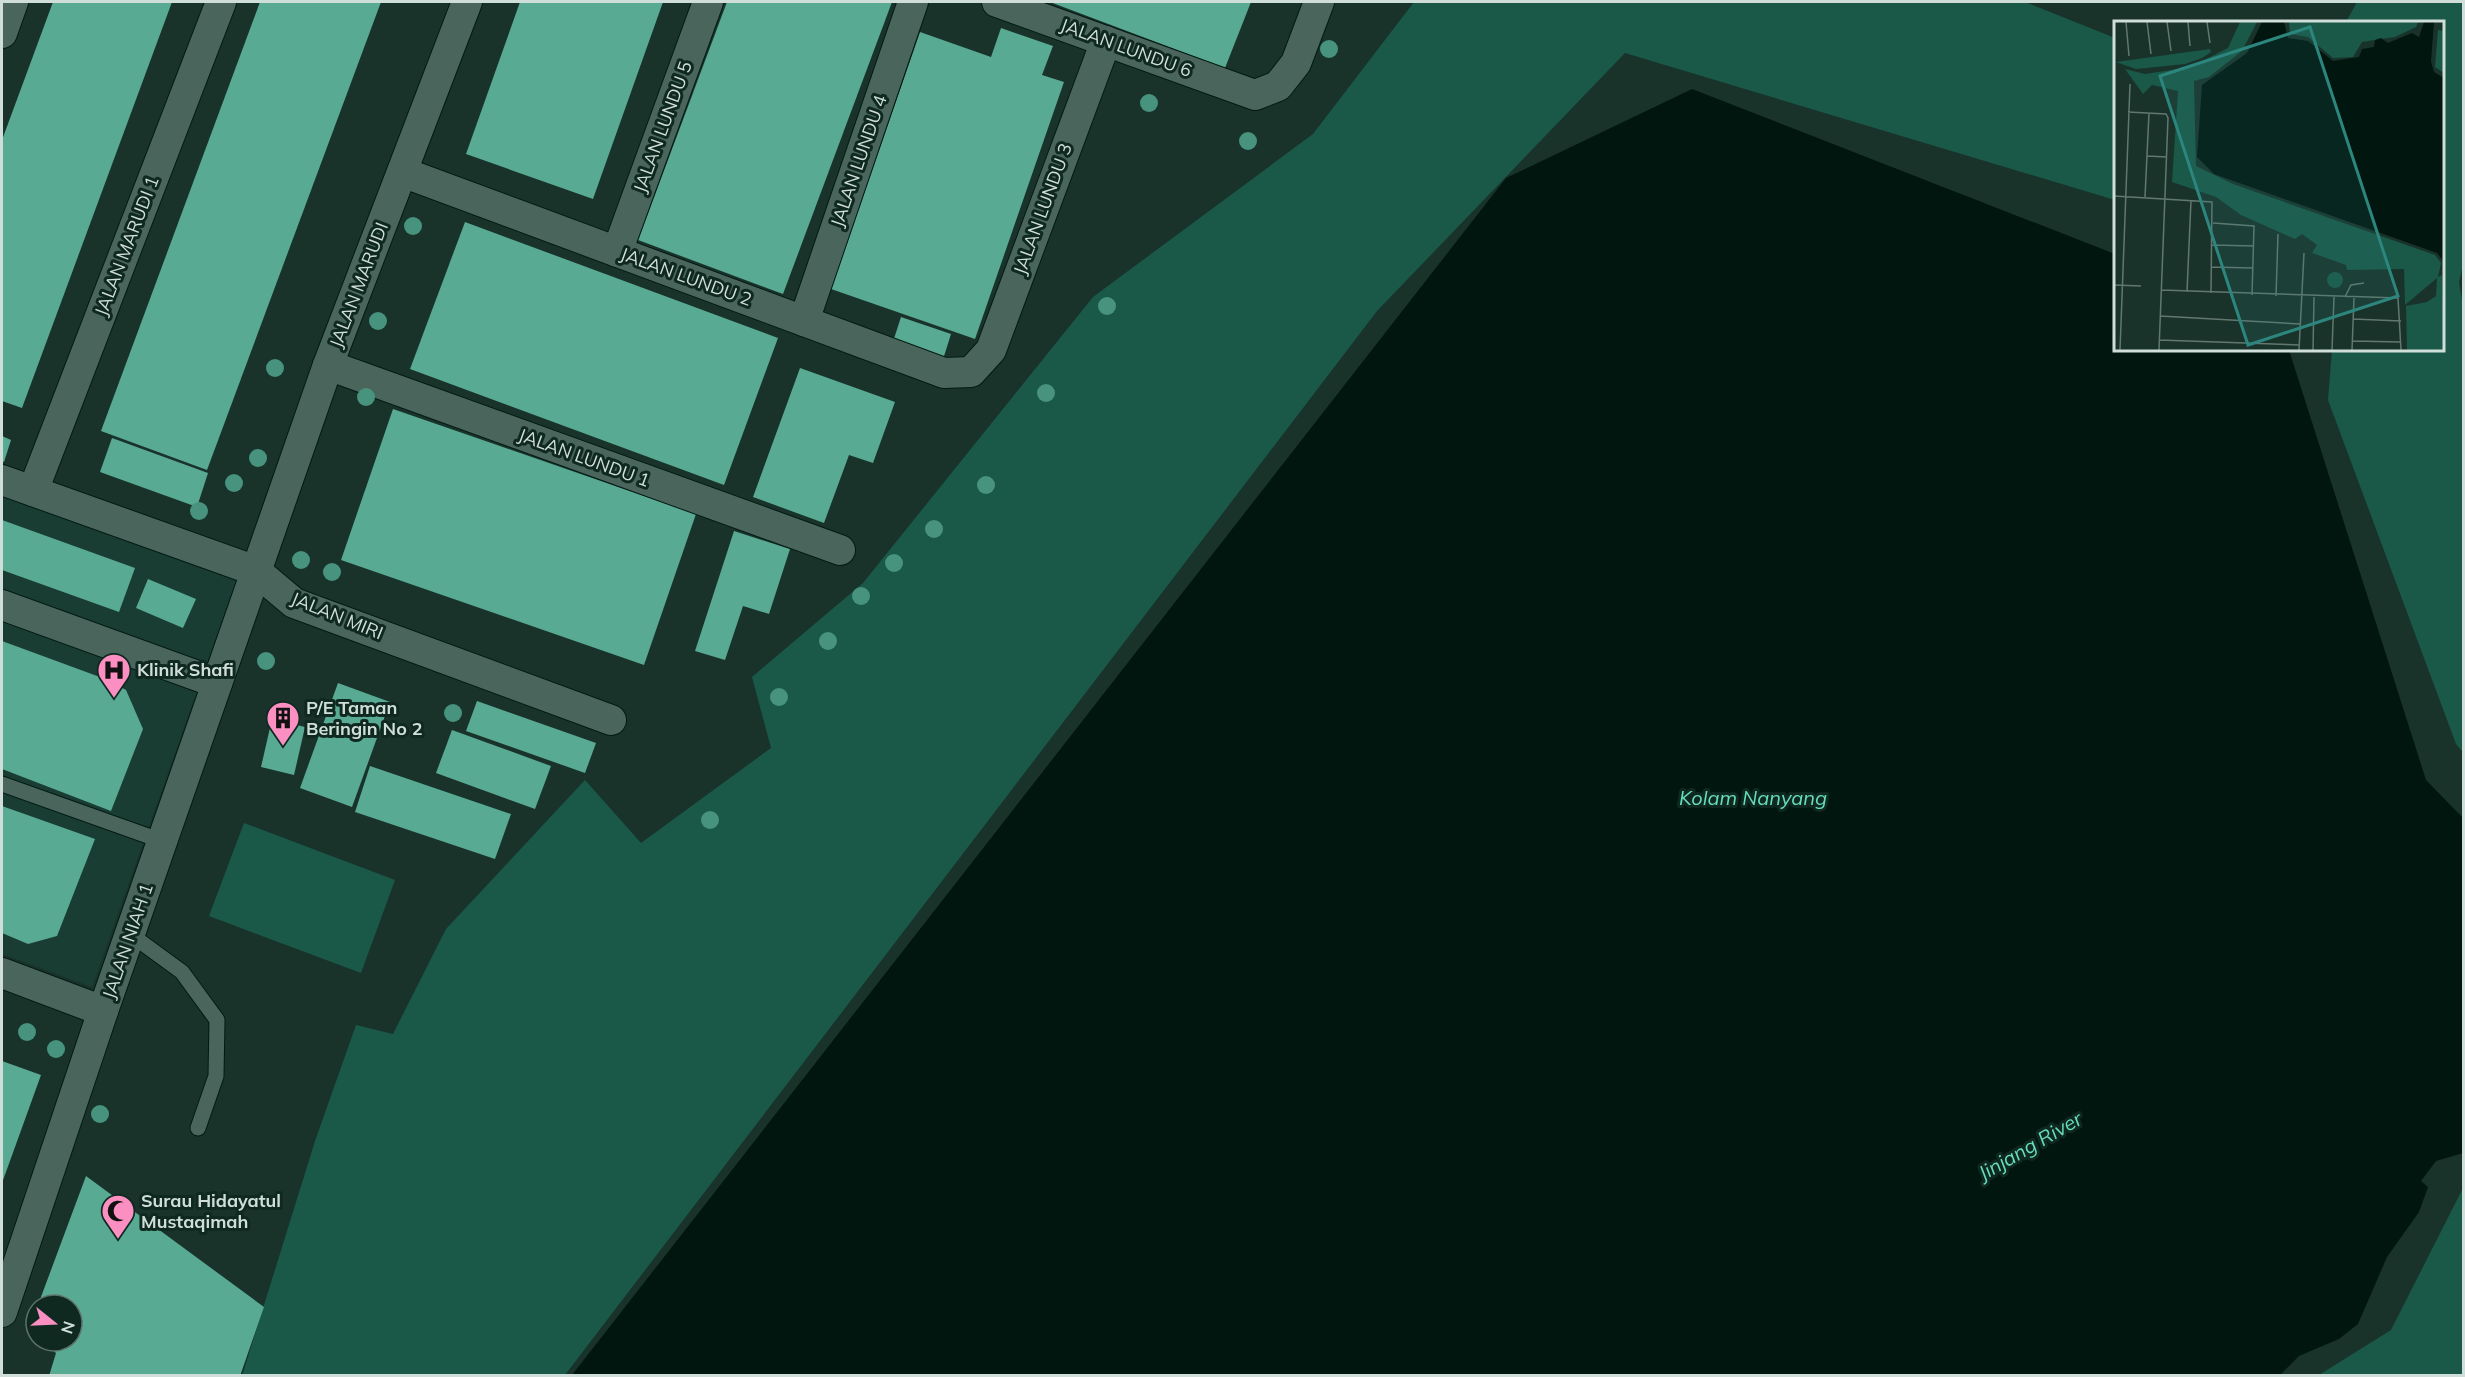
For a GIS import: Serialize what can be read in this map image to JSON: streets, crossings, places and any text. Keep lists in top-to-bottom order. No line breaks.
{"streets":{"street":["JALAN LUNDU 6","JALAN LUNDU 5","JALAN LUNDU 4","JALAN LUNDU 3","JALAN MARUDI 1","JALAN LUNDU 2","JALAN MARUDI","JALAN LUNDU 1","JALAN MIRI","JALAN NIAH 1"]},"crossings":[["JALAN LUNDU 6","JALAN LUNDU 3"],["JALAN LUNDU 5","JALAN LUNDU 2"],["JALAN LUNDU 4","JALAN LUNDU 2"],["JALAN LUNDU 3","JALAN LUNDU 2"],["JALAN MARUDI 1","JALAN MIRI"],["JALAN LUNDU 2","JALAN MARUDI"],["JALAN MARUDI","JALAN LUNDU 1"],["JALAN MARUDI","JALAN MIRI"],["JALAN MARUDI","JALAN NIAH 1"],["JALAN MIRI","JALAN NIAH 1"]],"water":["Kolam Nanyang","Jinjang River"],"places":{"hospital":["Klinik Shafi"],"building":["P/E Taman Beringin No 2"],"mosque":["Surau Hidayatul Mustaqimah"]},"north":"right"}
